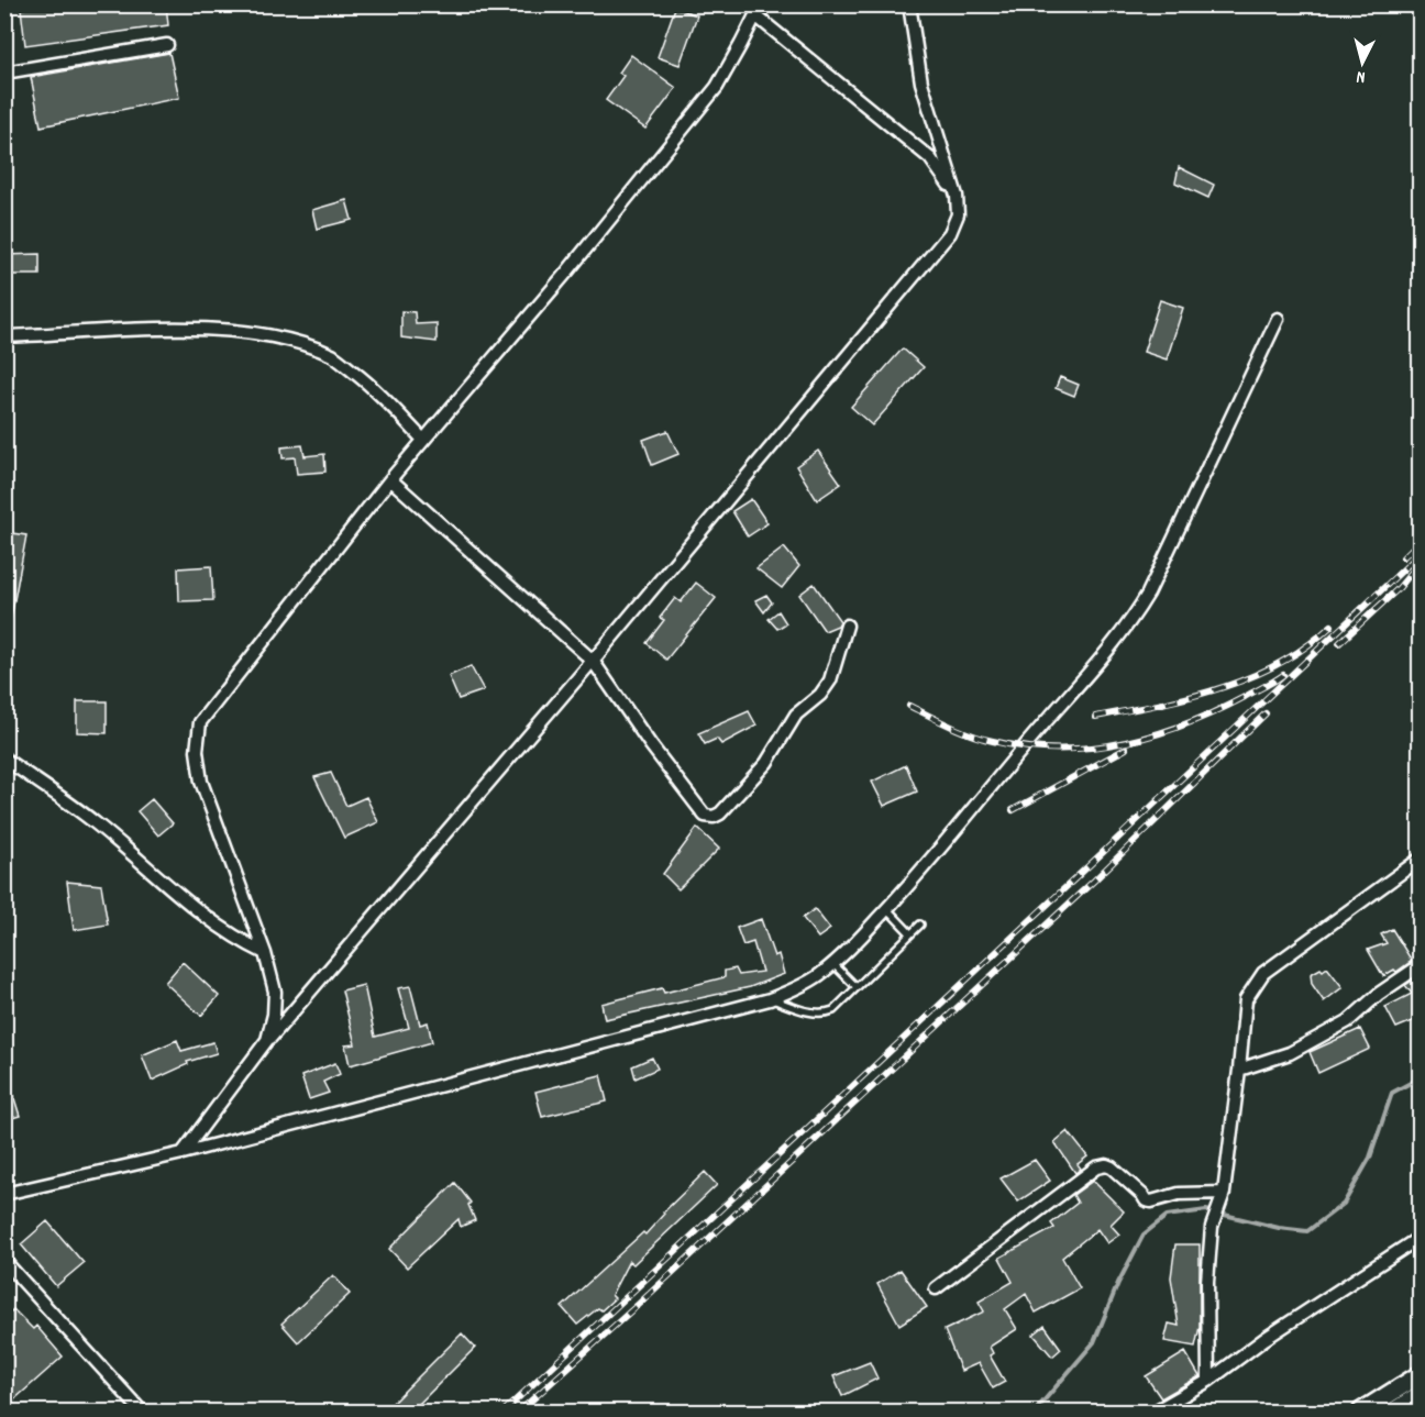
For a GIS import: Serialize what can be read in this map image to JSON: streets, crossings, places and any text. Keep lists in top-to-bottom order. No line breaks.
{"north":"bottom"}
